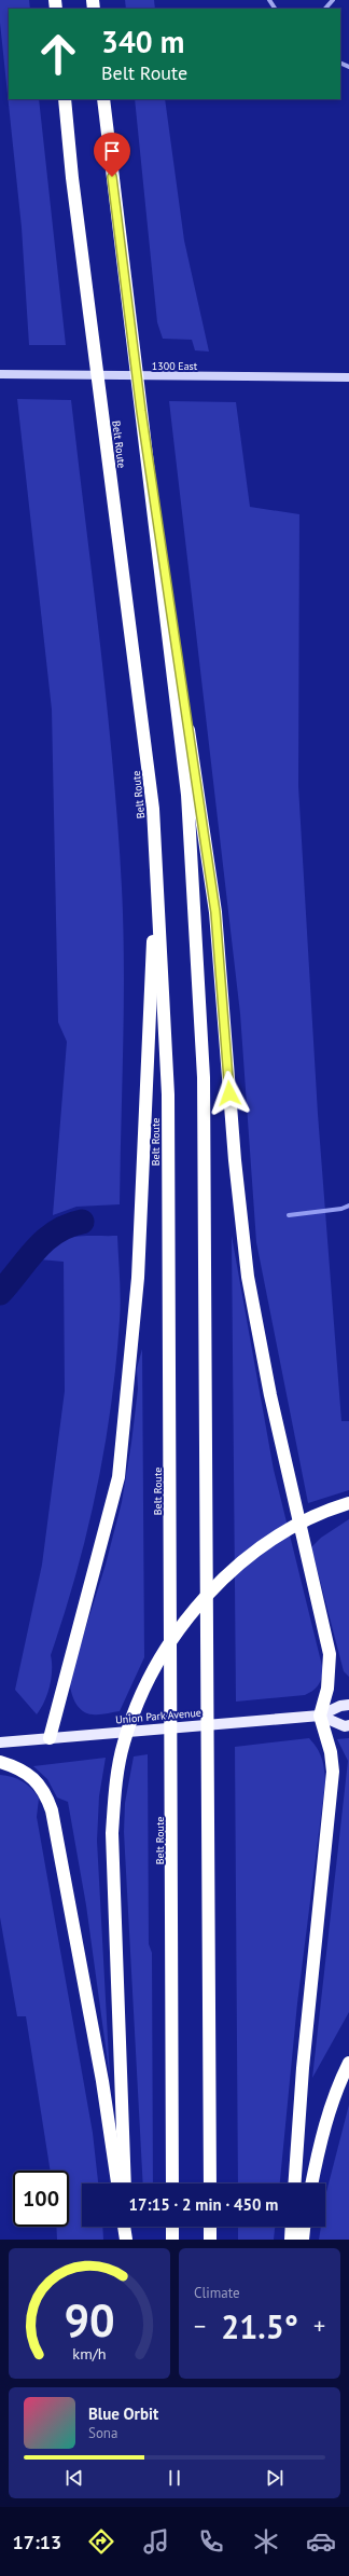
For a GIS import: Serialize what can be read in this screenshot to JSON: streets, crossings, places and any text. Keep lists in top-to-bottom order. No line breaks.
{"streets":{"highway":["Belt Route"],"main road":["1300 East","Union Park Avenue"]},"page":{"turn":["340 m","Belt Route"],"limit":"100","trip":"17:15 · 2 min · 450 m","tile":"Climate","heat":["−","21.5°","+"],"song":["Blue Orbit","Sona"],"tabs":"17:13","gauge":["90","km/h"]}}
